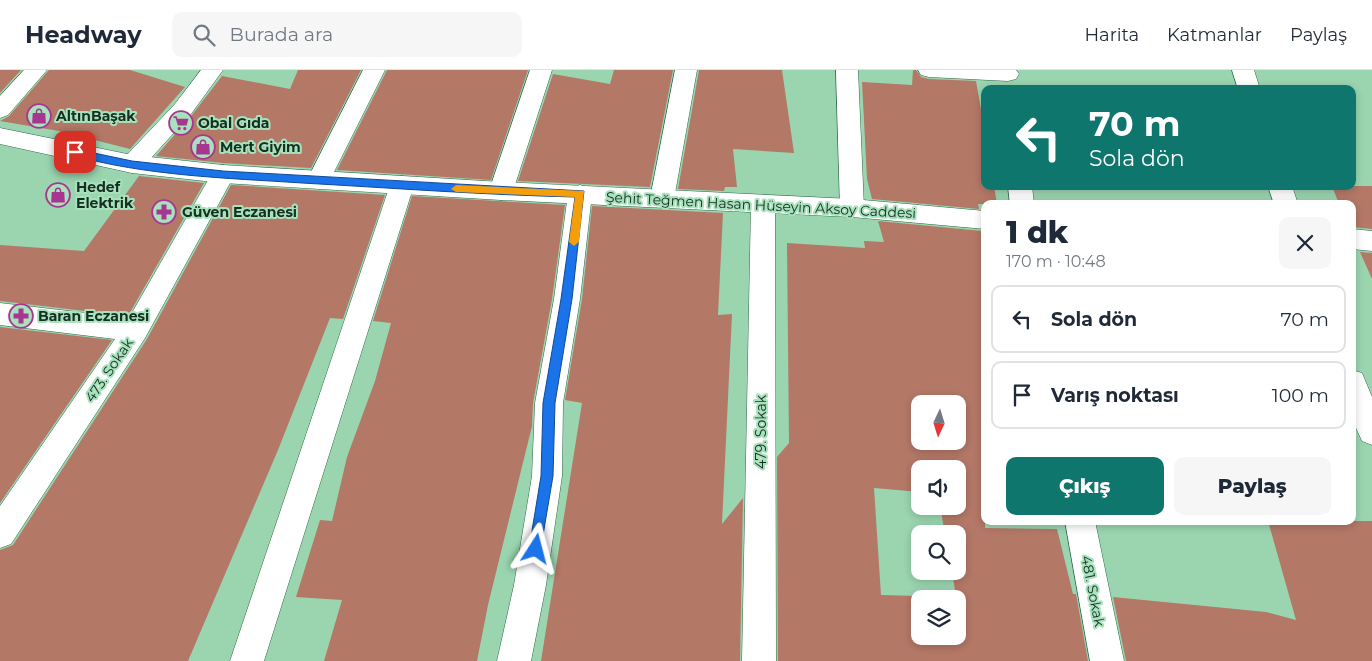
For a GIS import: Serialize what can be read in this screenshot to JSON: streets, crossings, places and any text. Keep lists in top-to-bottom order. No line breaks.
{"streets":{"street":["Şehit Teğmen Hasan Hüseyin Aksoy Caddesi","473. Sokak","479. Sokak","481. Sokak"]},"crossings":[["Şehit Teğmen Hasan Hüseyin Aksoy Caddesi","473. Sokak"],["Şehit Teğmen Hasan Hüseyin Aksoy Caddesi","479. Sokak"]],"places":{"shop":["AltınBaşak","Mert Giyim","Hedef Elektrik"],"supermarket":["Obal Gıda"],"pharmacy":["Güven Eczanesi","Baran Eczanesi"]},"north":"bottom","page":{"header":"Headway","search":"Burada ara","nav":["Harita","Katmanlar","Paylaş"],"turn":["70 m","Sola dön"],"heading":["1 dk","170 m · 10:48"],"list":[{"name":"Sola dön","value":"70 m"},{"name":"Varış noktası","value":"100 m"}],"buttons":["Çıkış","Paylaş"]}}
